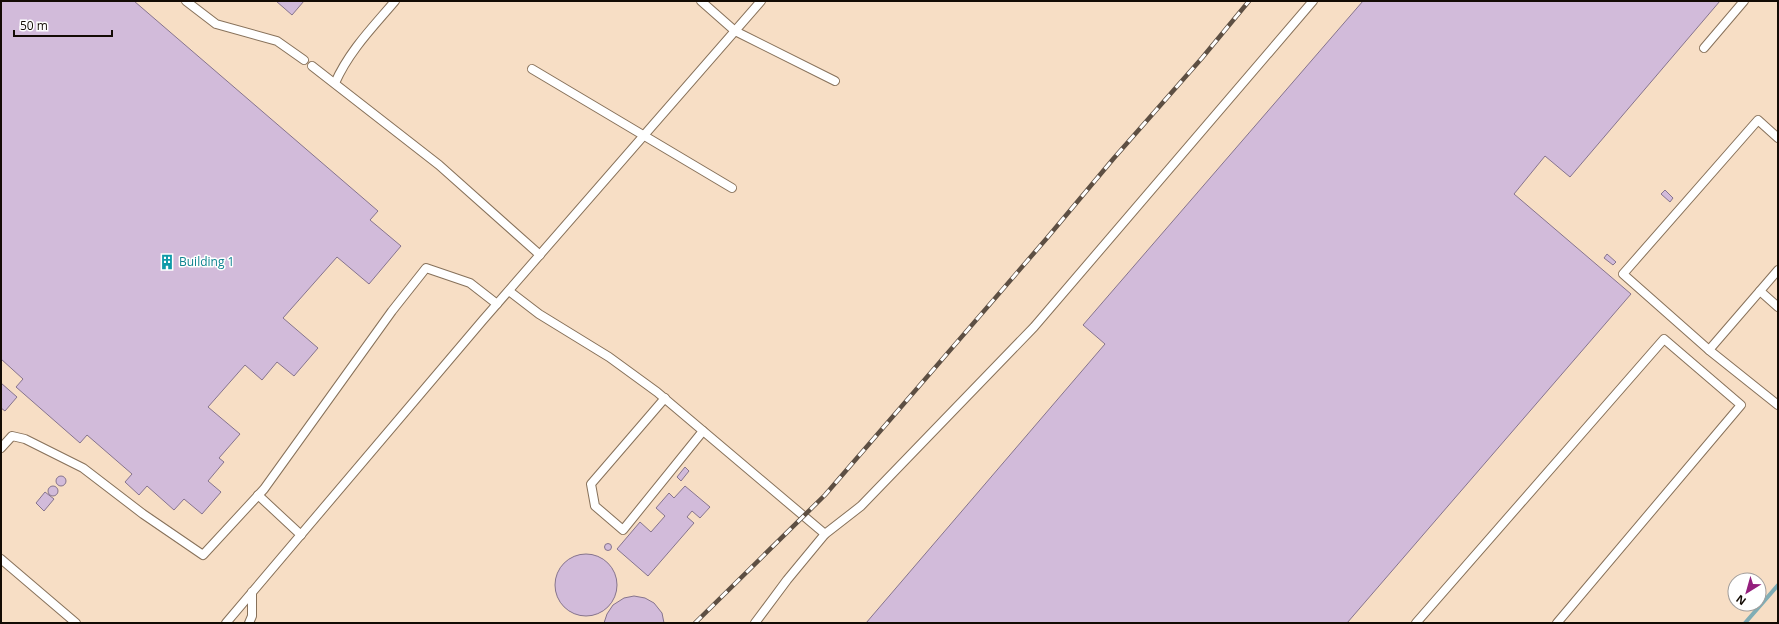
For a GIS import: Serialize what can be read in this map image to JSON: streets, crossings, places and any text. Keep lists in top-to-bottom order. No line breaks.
{"places":{"building":["Building 1"]},"scale_bar":"50 m","north":"bottom left"}
